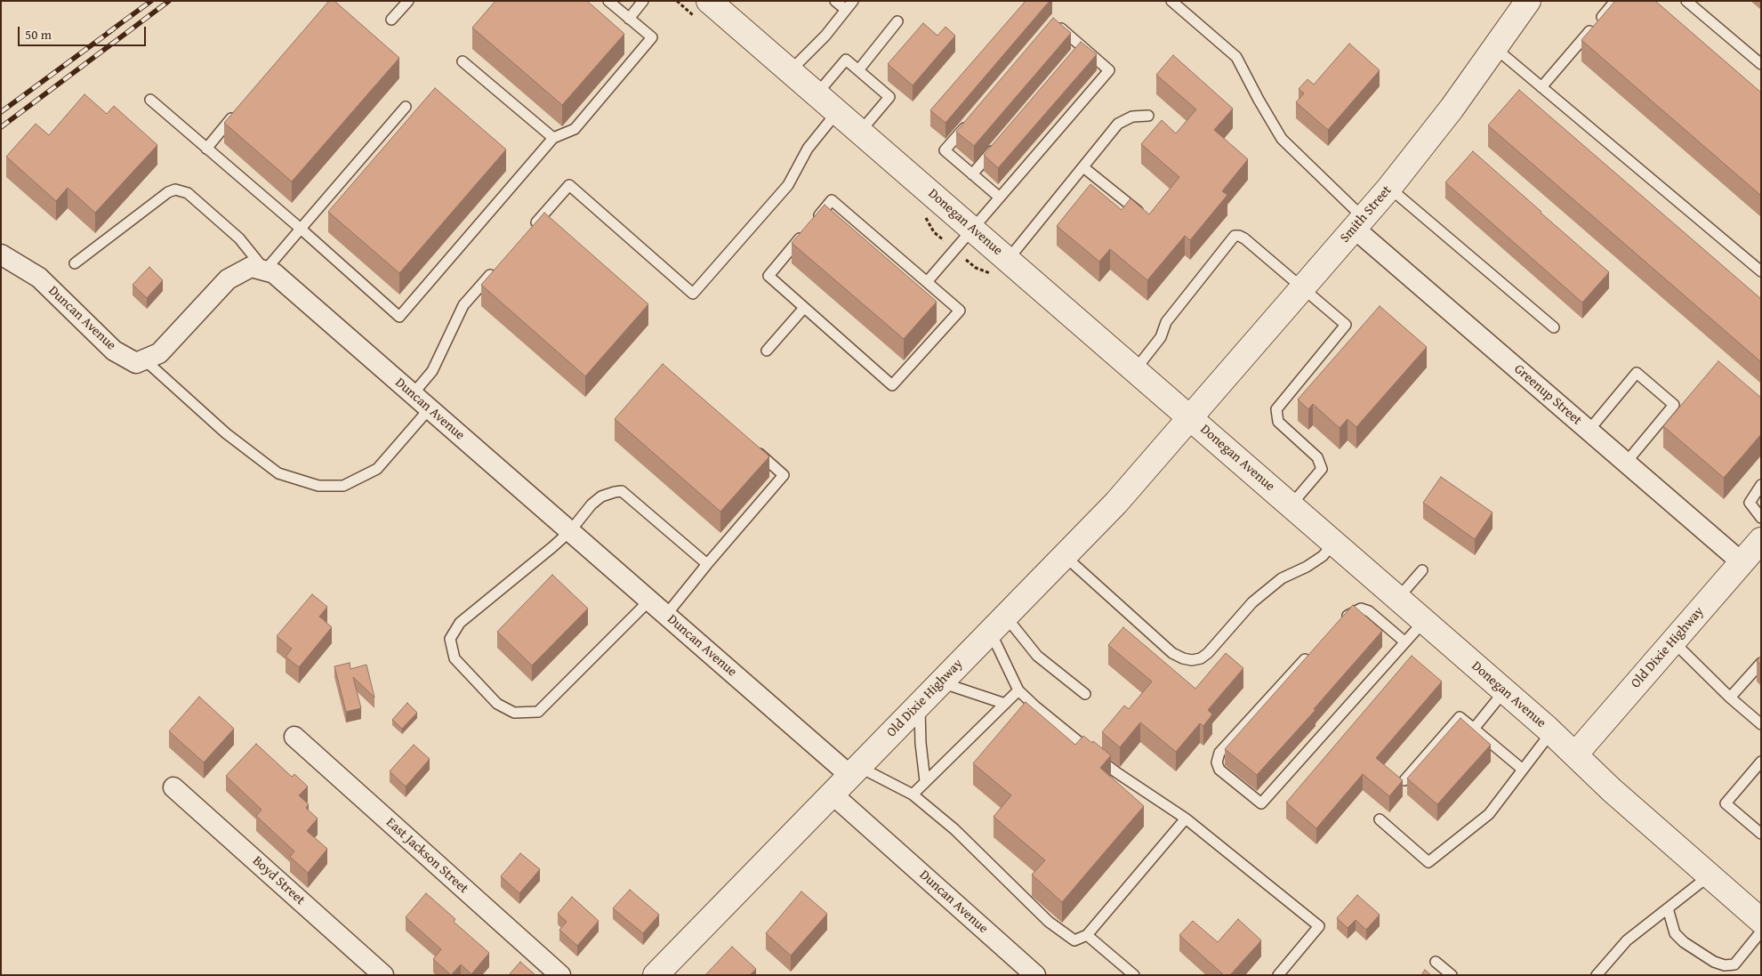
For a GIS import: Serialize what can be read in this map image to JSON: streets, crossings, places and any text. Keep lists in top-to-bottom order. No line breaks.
{"streets":{"street":["Smith Street","Donegan Avenue","Duncan Avenue","Greenup Street","Old Dixie Highway","East Jackson Street","Boyd Street"]},"crossings":[["Smith Street","Donegan Avenue"],["Smith Street","Greenup Street"],["Smith Street","Old Dixie Highway"],["Donegan Avenue","Old Dixie Highway"],["Duncan Avenue","Old Dixie Highway"],["Greenup Street","Old Dixie Highway"]],"scale_bar":"50 m"}
